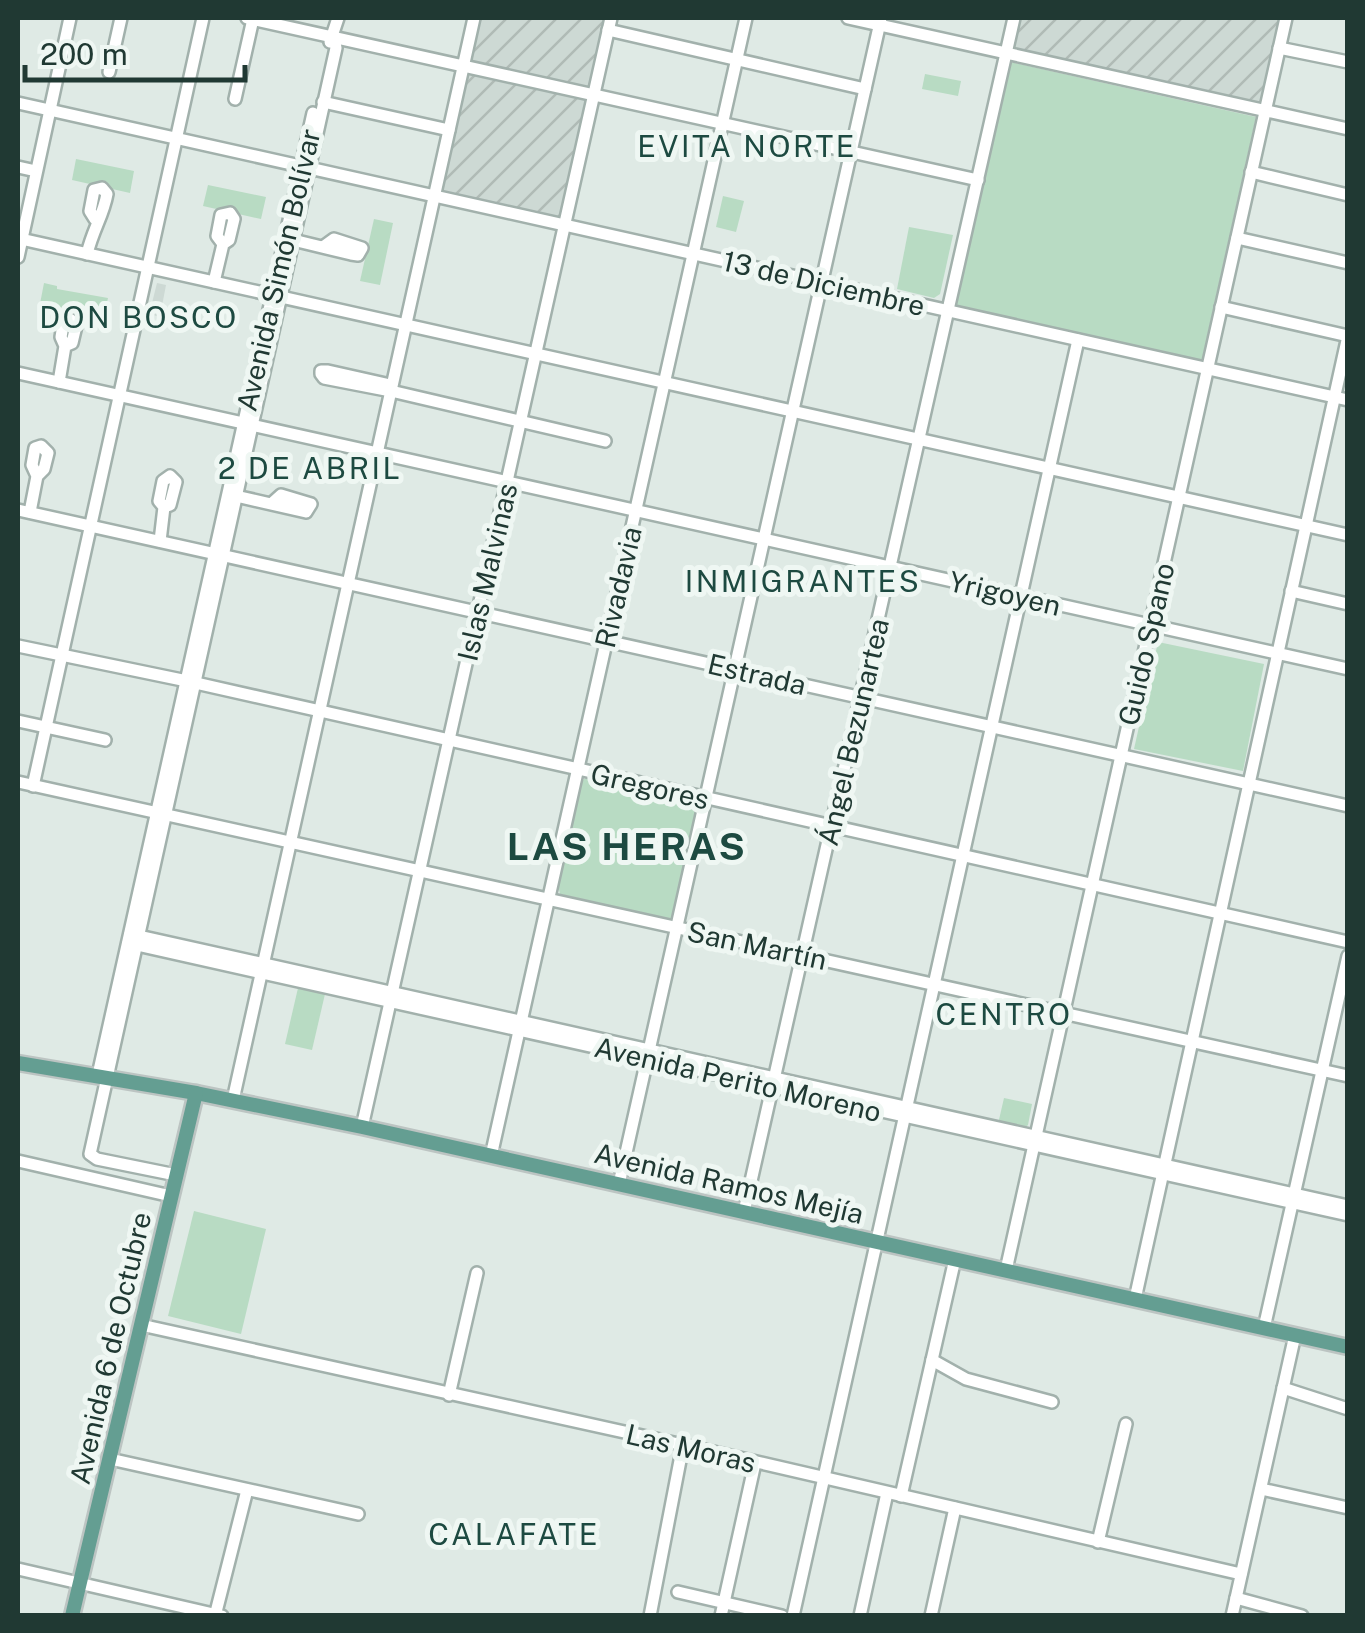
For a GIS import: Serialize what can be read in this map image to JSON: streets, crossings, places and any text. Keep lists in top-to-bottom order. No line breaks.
{"streets":{"main road":["Avenida Ramos Mejía","Avenida 6 de Octubre"],"street":["Avenida Simón Bolívar","13 de Diciembre","Islas Malvinas","Rivadavia","Yrigoyen","Guido Spano","Estrada","Ángel Bezunartea","Gregores","San Martín","Avenida Perito Moreno","Las Moras"]},"crossings":[["Avenida Simón Bolívar","13 de Diciembre"],["Avenida Simón Bolívar","Yrigoyen"],["Avenida Simón Bolívar","Estrada"],["Avenida Simón Bolívar","Gregores"],["Avenida Simón Bolívar","San Martín"],["Avenida Simón Bolívar","Avenida Perito Moreno"],["Avenida Simón Bolívar","Avenida Ramos Mejía"],["Avenida Simón Bolívar","Avenida 6 de Octubre"],["13 de Diciembre","Islas Malvinas"],["13 de Diciembre","Rivadavia"],["13 de Diciembre","Guido Spano"],["13 de Diciembre","Ángel Bezunartea"],["Islas Malvinas","Yrigoyen"],["Islas Malvinas","Estrada"],["Islas Malvinas","Gregores"],["Islas Malvinas","San Martín"],["Islas Malvinas","Avenida Perito Moreno"],["Islas Malvinas","Avenida Ramos Mejía"],["Rivadavia","Yrigoyen"],["Rivadavia","Estrada"],["Rivadavia","Gregores"],["Rivadavia","San Martín"],["Rivadavia","Avenida Perito Moreno"],["Rivadavia","Avenida Ramos Mejía"],["Yrigoyen","Guido Spano"],["Yrigoyen","Ángel Bezunartea"],["Guido Spano","Estrada"],["Guido Spano","Gregores"],["Guido Spano","San Martín"],["Guido Spano","Avenida Perito Moreno"],["Guido Spano","Avenida Ramos Mejía"],["Estrada","Ángel Bezunartea"],["Ángel Bezunartea","Gregores"],["Ángel Bezunartea","San Martín"],["Ángel Bezunartea","Avenida Perito Moreno"],["Ángel Bezunartea","Avenida Ramos Mejía"],["Avenida Ramos Mejía","Avenida 6 de Octubre"],["Avenida 6 de Octubre","Las Moras"]],"districts":["EVITA NORTE","DON BOSCO","2 DE ABRIL","INMIGRANTES","LAS HERAS","CENTRO","CALAFATE"],"scale_bar":"200 m"}
